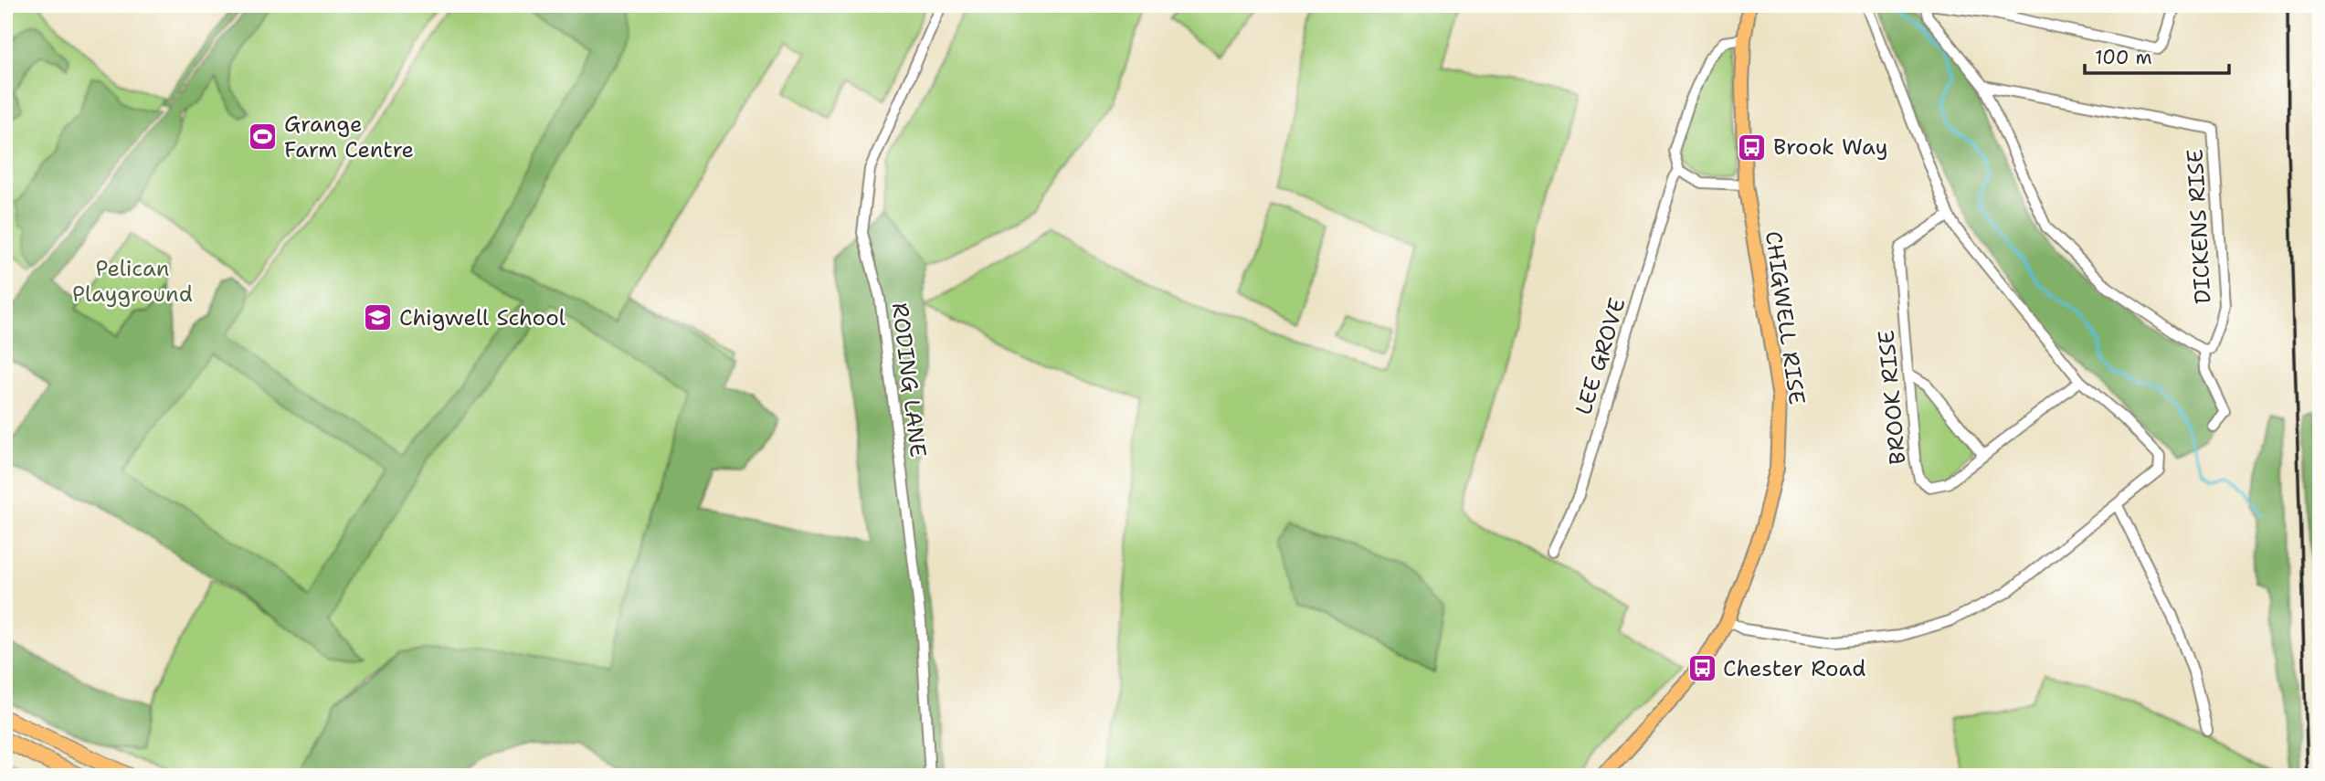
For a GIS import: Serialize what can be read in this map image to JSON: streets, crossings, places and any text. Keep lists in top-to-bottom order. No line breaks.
{"streets":{"main road":["CHIGWELL RISE"],"street":["DICKENS RISE","LEE GROVE","RODING LANE","BROOK RISE"]},"crossings":[["CHIGWELL RISE","LEE GROVE"]],"parks":["Pelican Playground"],"places":{"sports":["Grange Farm Centre"],"bus stop":["Brook Way","Chester Road"],"school or university":["Chigwell School"]},"scale_bar":"100 m"}
